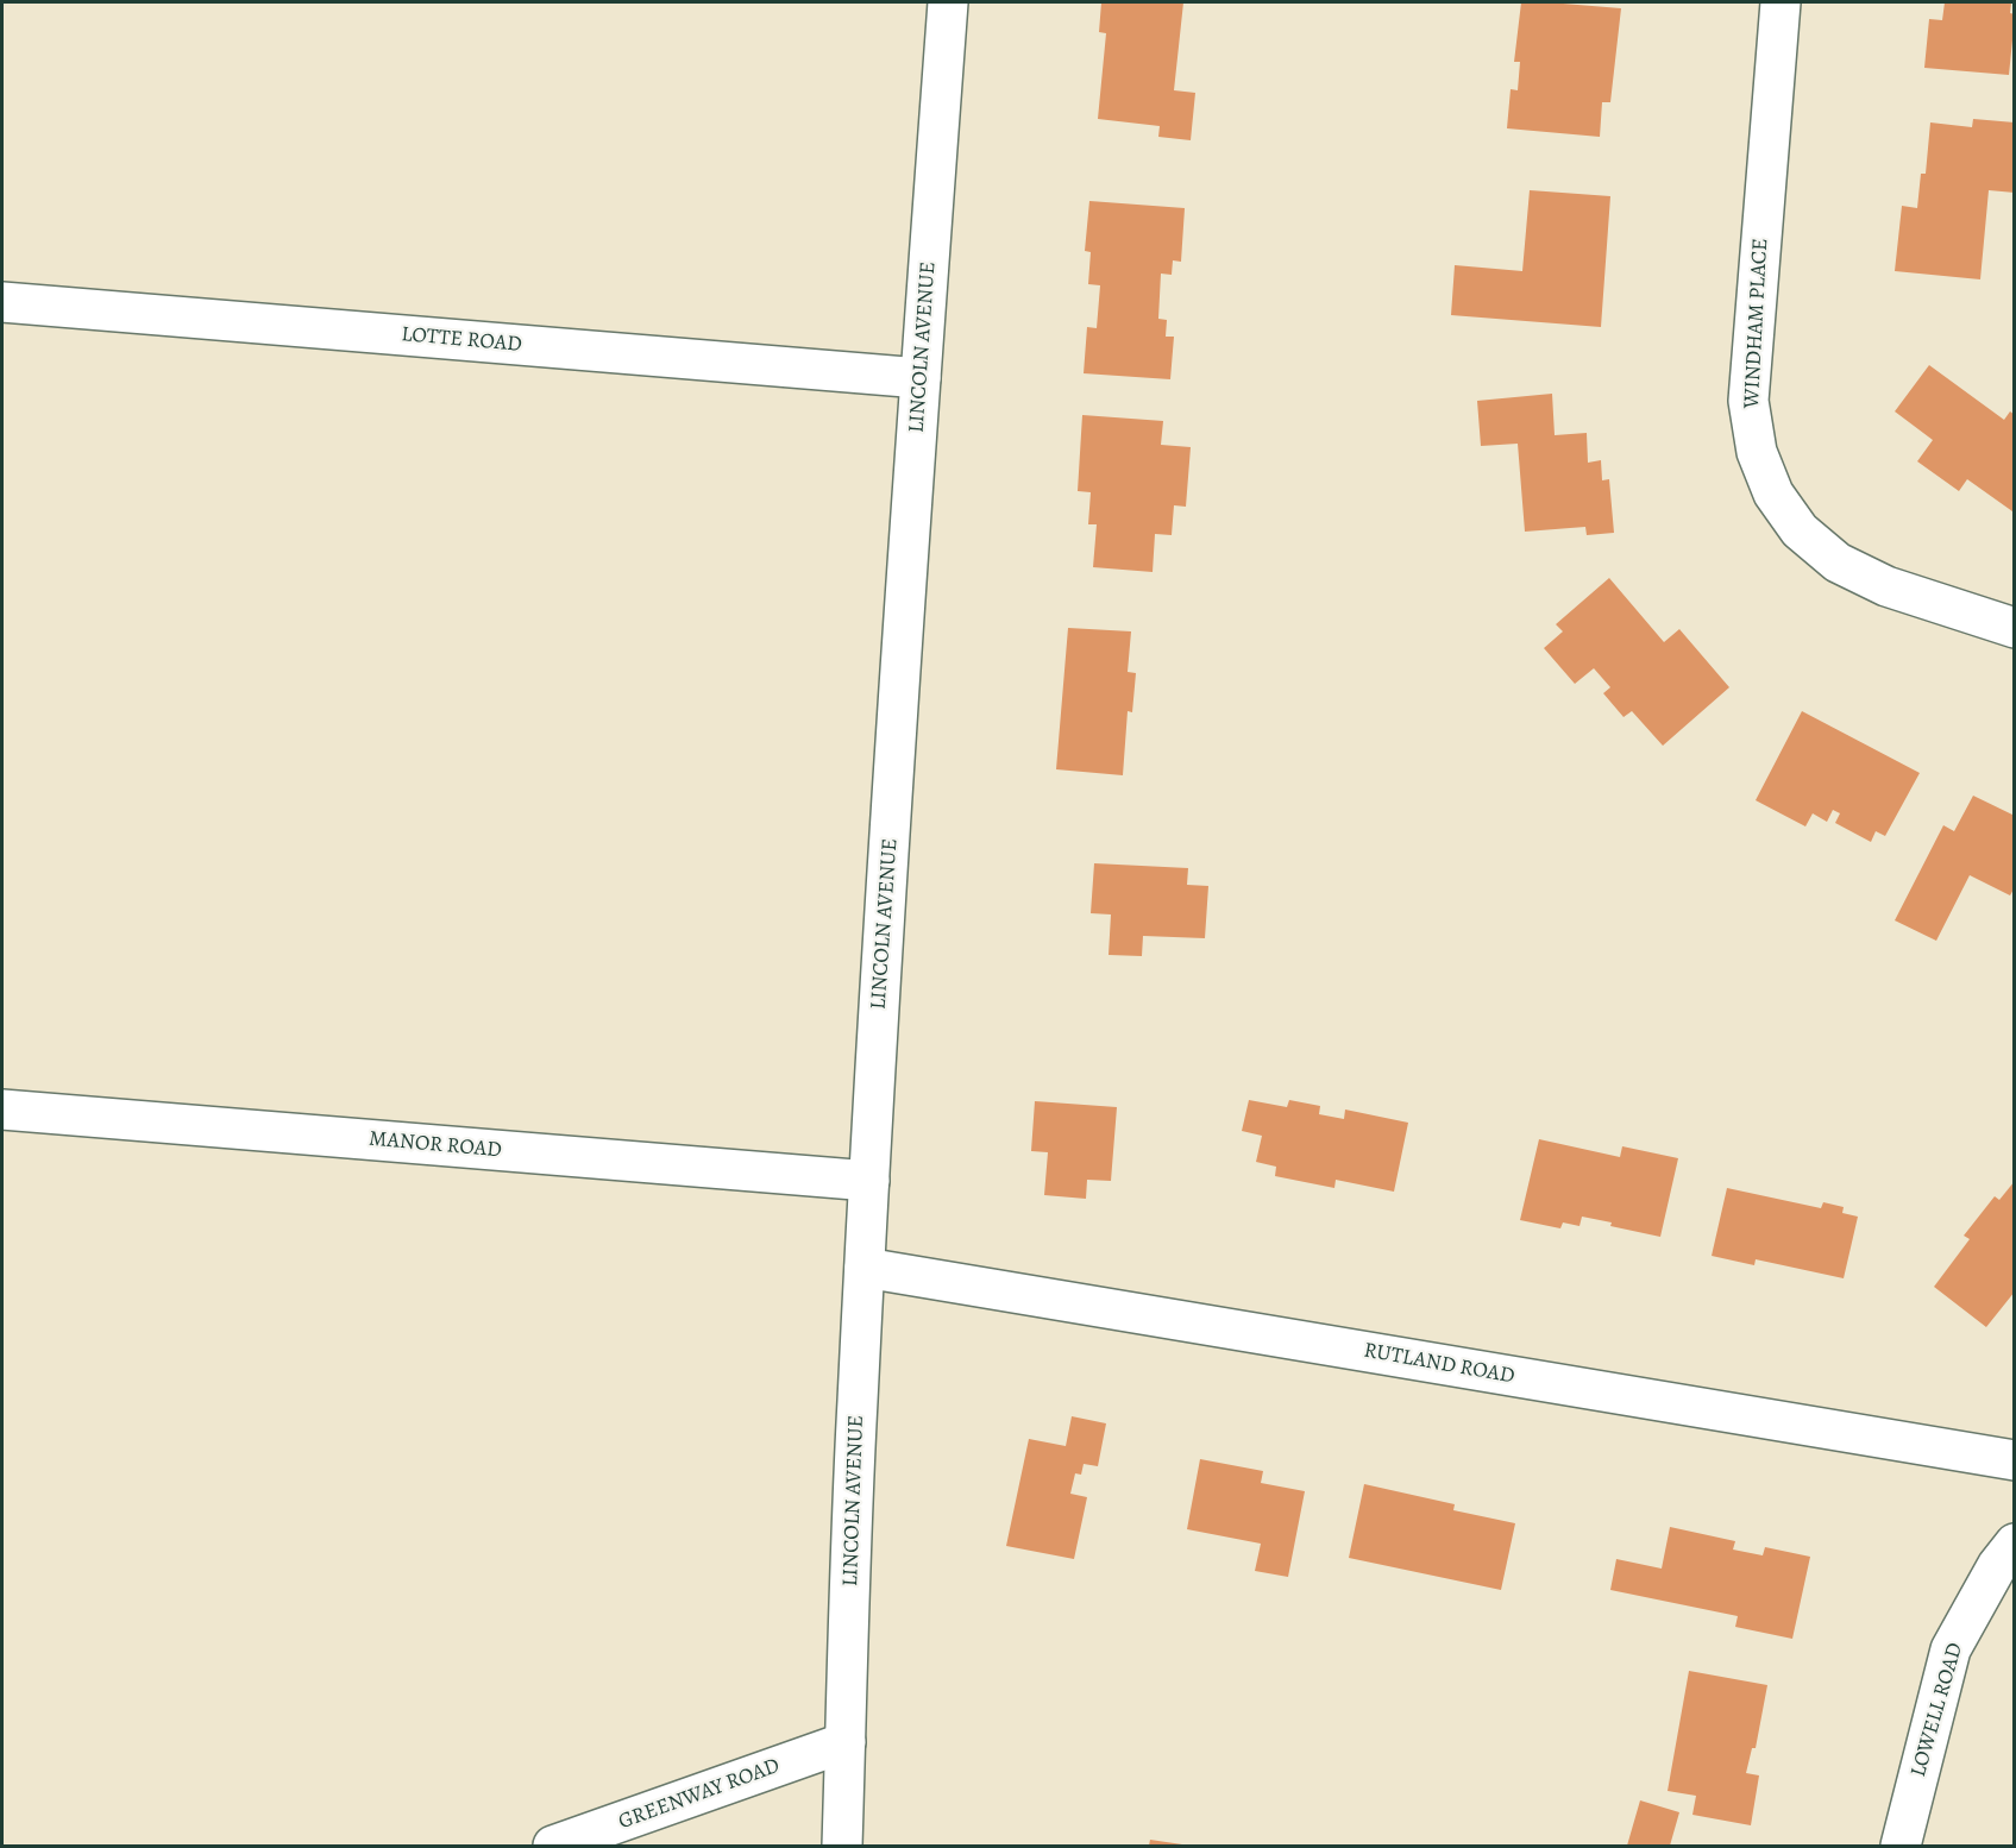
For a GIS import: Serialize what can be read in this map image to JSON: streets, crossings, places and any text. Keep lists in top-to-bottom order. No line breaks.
{"streets":{"street":["WINDHAM PLACE","LOTTE ROAD","LINCOLN AVENUE","MANOR ROAD","RUTLAND ROAD","LOWELL ROAD","GREENWAY ROAD"]},"crossings":[["LOTTE ROAD","LINCOLN AVENUE"],["LINCOLN AVENUE","MANOR ROAD"],["LINCOLN AVENUE","RUTLAND ROAD"],["LINCOLN AVENUE","GREENWAY ROAD"]]}
